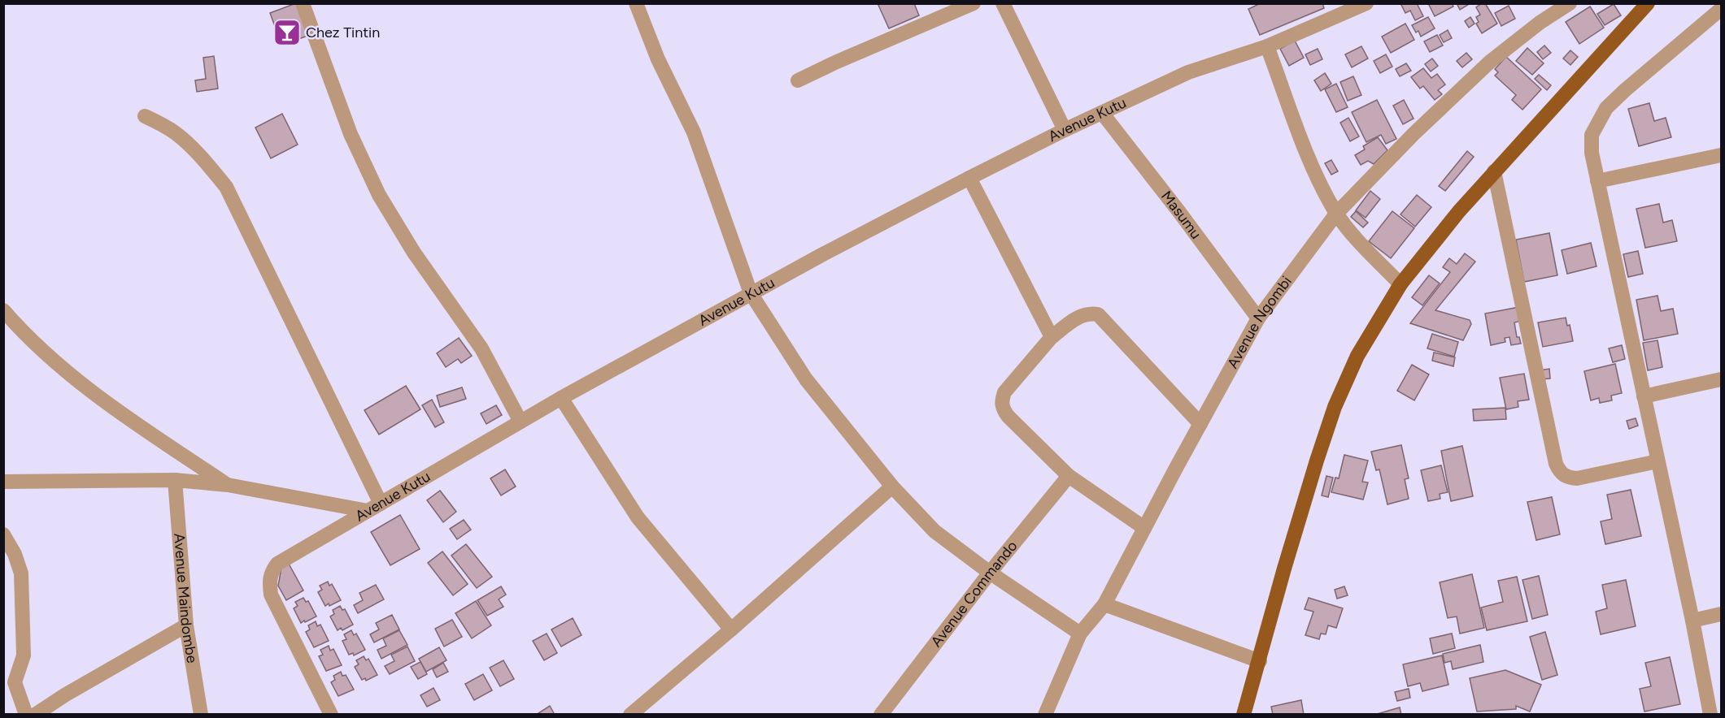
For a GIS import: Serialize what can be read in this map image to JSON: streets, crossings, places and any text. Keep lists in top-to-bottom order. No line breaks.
{"streets":{"street":["Avenue Kutu","Masumu","Avenue Ngombi","Avenue Commando","Avenue Maindombe"]},"crossings":[["Avenue Kutu","Masumu"],["Masumu","Avenue Ngombi"]],"places":{"bar":["Chez Tintin"]}}
